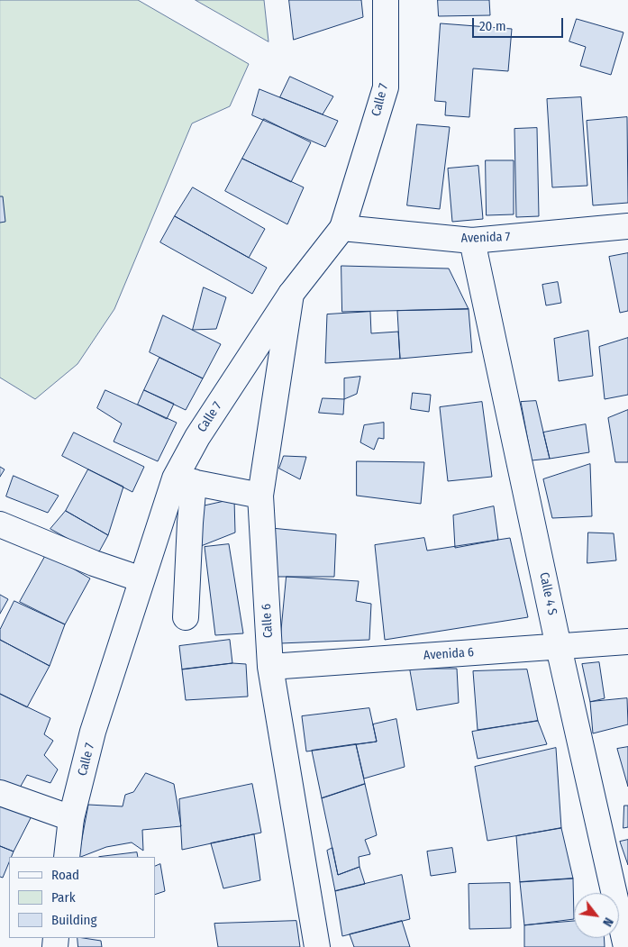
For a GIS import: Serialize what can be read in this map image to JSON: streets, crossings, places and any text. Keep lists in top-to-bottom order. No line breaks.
{"streets":{"street":["Calle 7","Avenida 7","Calle 4 S","Calle 6","Avenida 6"]},"crossings":[["Calle 7","Avenida 7"],["Calle 7","Calle 6"],["Avenida 7","Calle 4 S"],["Calle 4 S","Avenida 6"],["Calle 6","Avenida 6"]],"legend":["Road","Park","Building"],"scale_bar":"20 m","north":"bottom right"}
